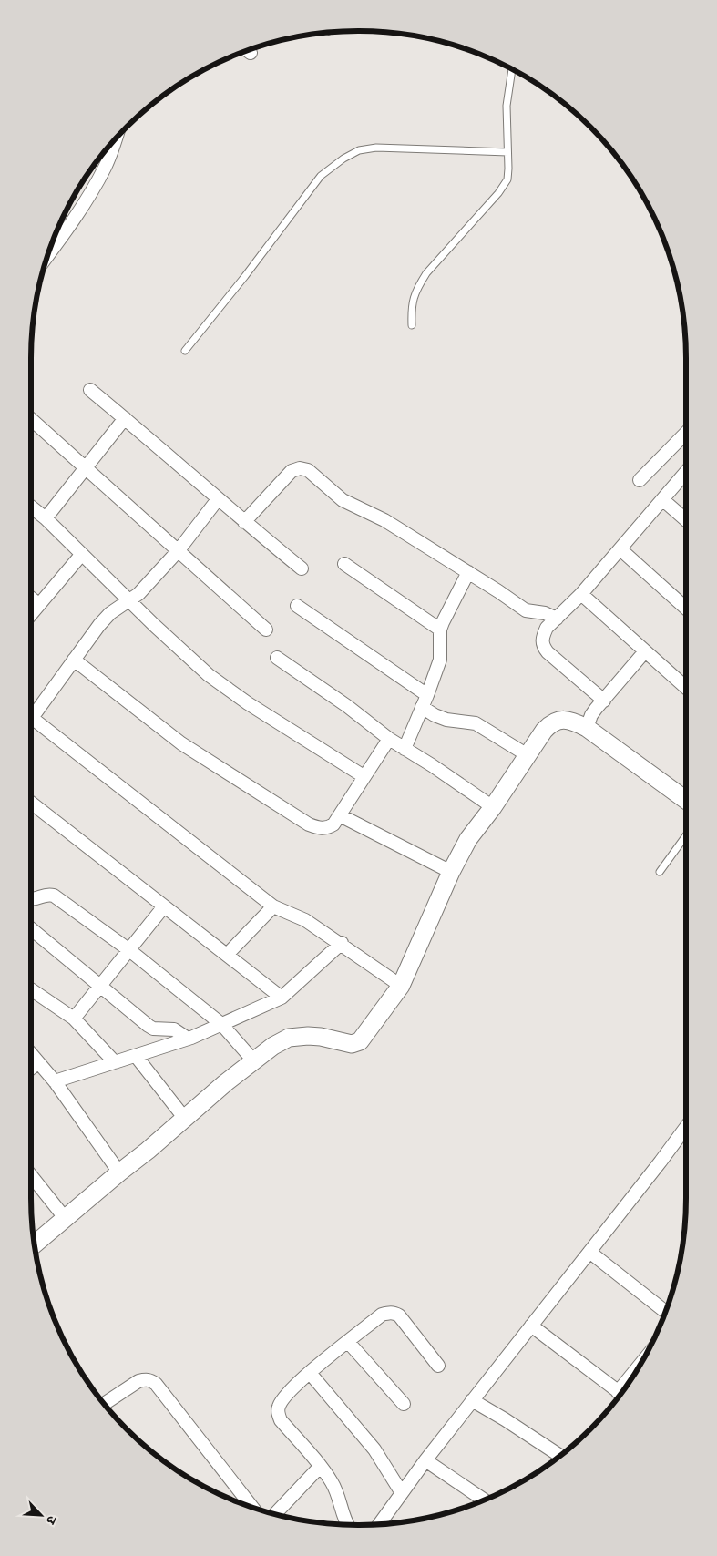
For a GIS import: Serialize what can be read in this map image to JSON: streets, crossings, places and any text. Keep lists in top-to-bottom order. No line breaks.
{"north":"bottom right"}
